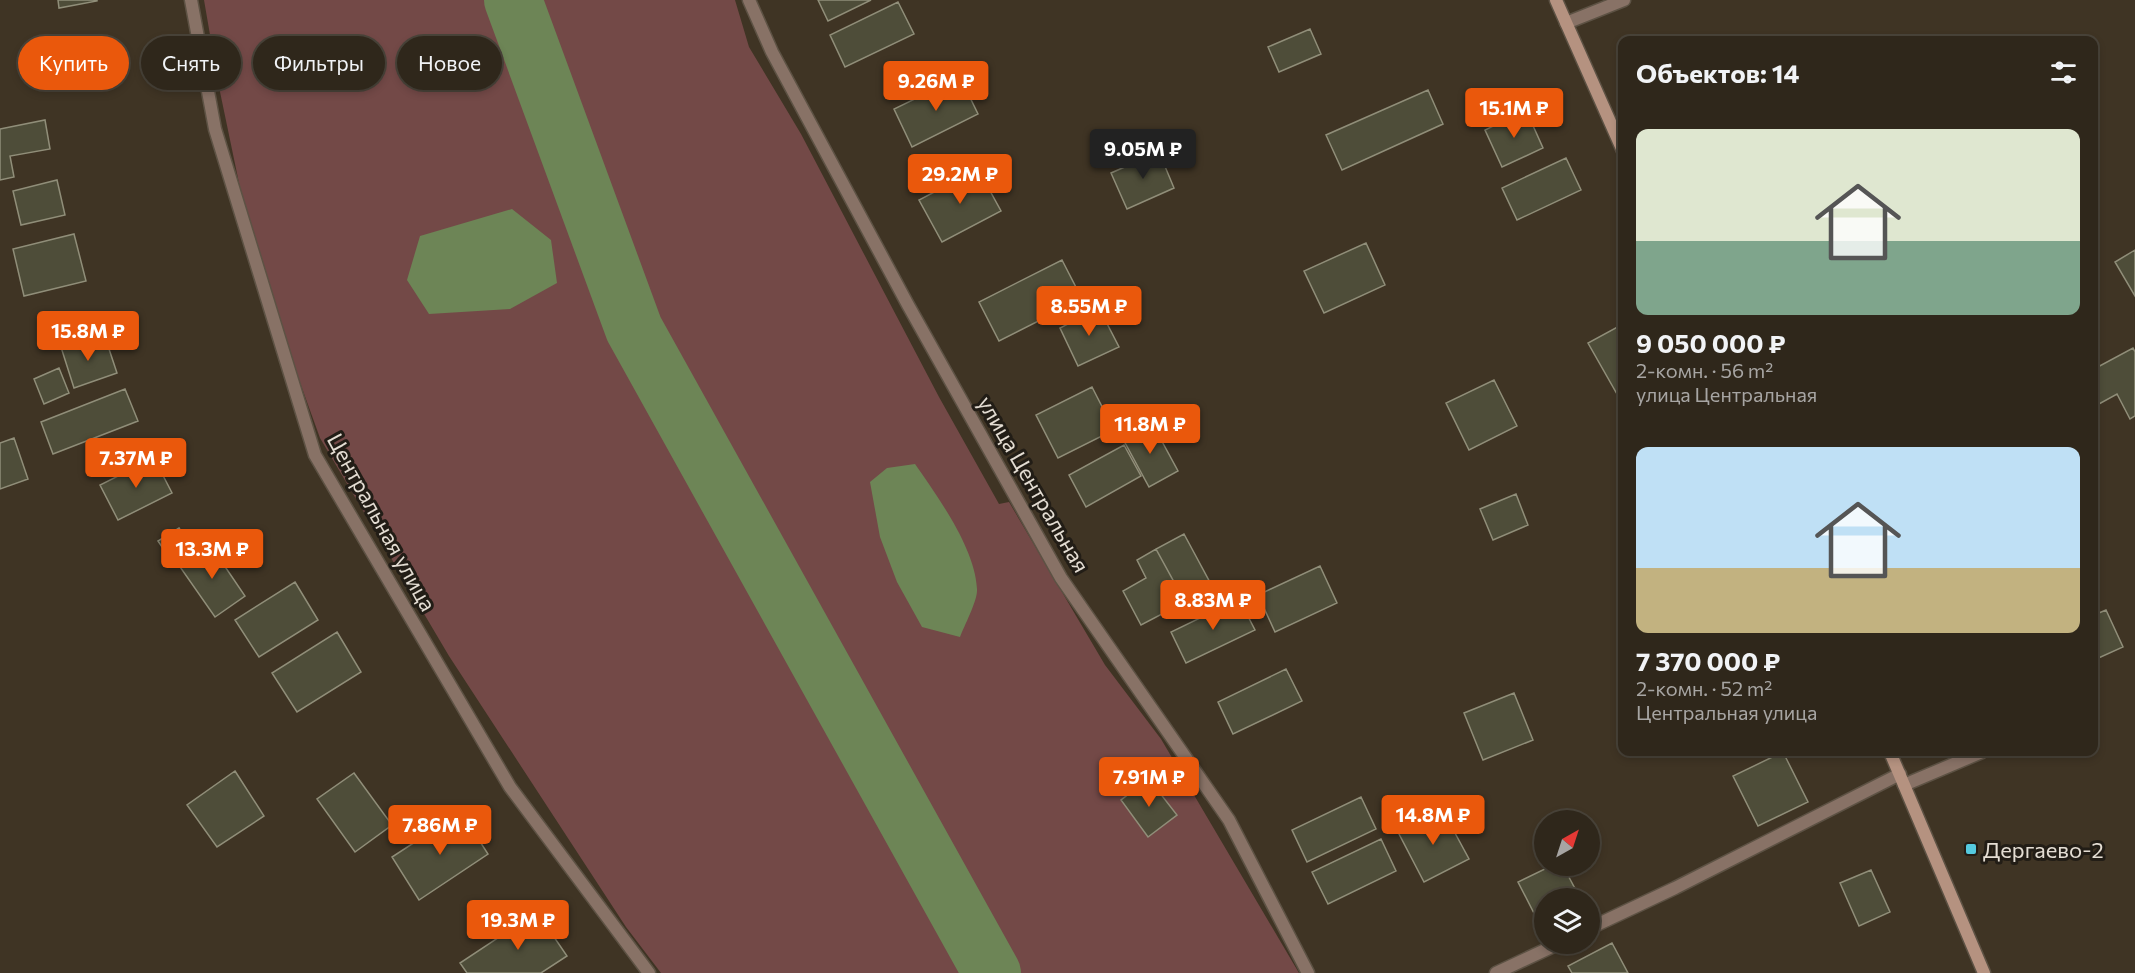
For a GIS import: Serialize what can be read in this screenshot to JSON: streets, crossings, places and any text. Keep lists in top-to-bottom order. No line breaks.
{"streets":{"street":["улица Центральная","Центральная улица"]},"places":{"transit":["Дергаево-2"]},"north":"top right","page":{"chip":["Купить","Снять","Фильтры","Новое"],"heading":"Объектов: 14","price":["9.26M ₽","15.1M ₽","9.05M ₽","29.2M ₽","8.55M ₽","15.8M ₽","11.8M ₽","7.37M ₽","13.3M ₽","8.83M ₽","7.91M ₽","14.8M ₽","7.86M ₽","19.3M ₽"],"list":[{"name":"9 050 000 ₽","note":"2-комн. · 56 m² · улица Центральная"},{"name":"7 370 000 ₽","note":"2-комн. · 52 m² · Центральная улица"}]}}
